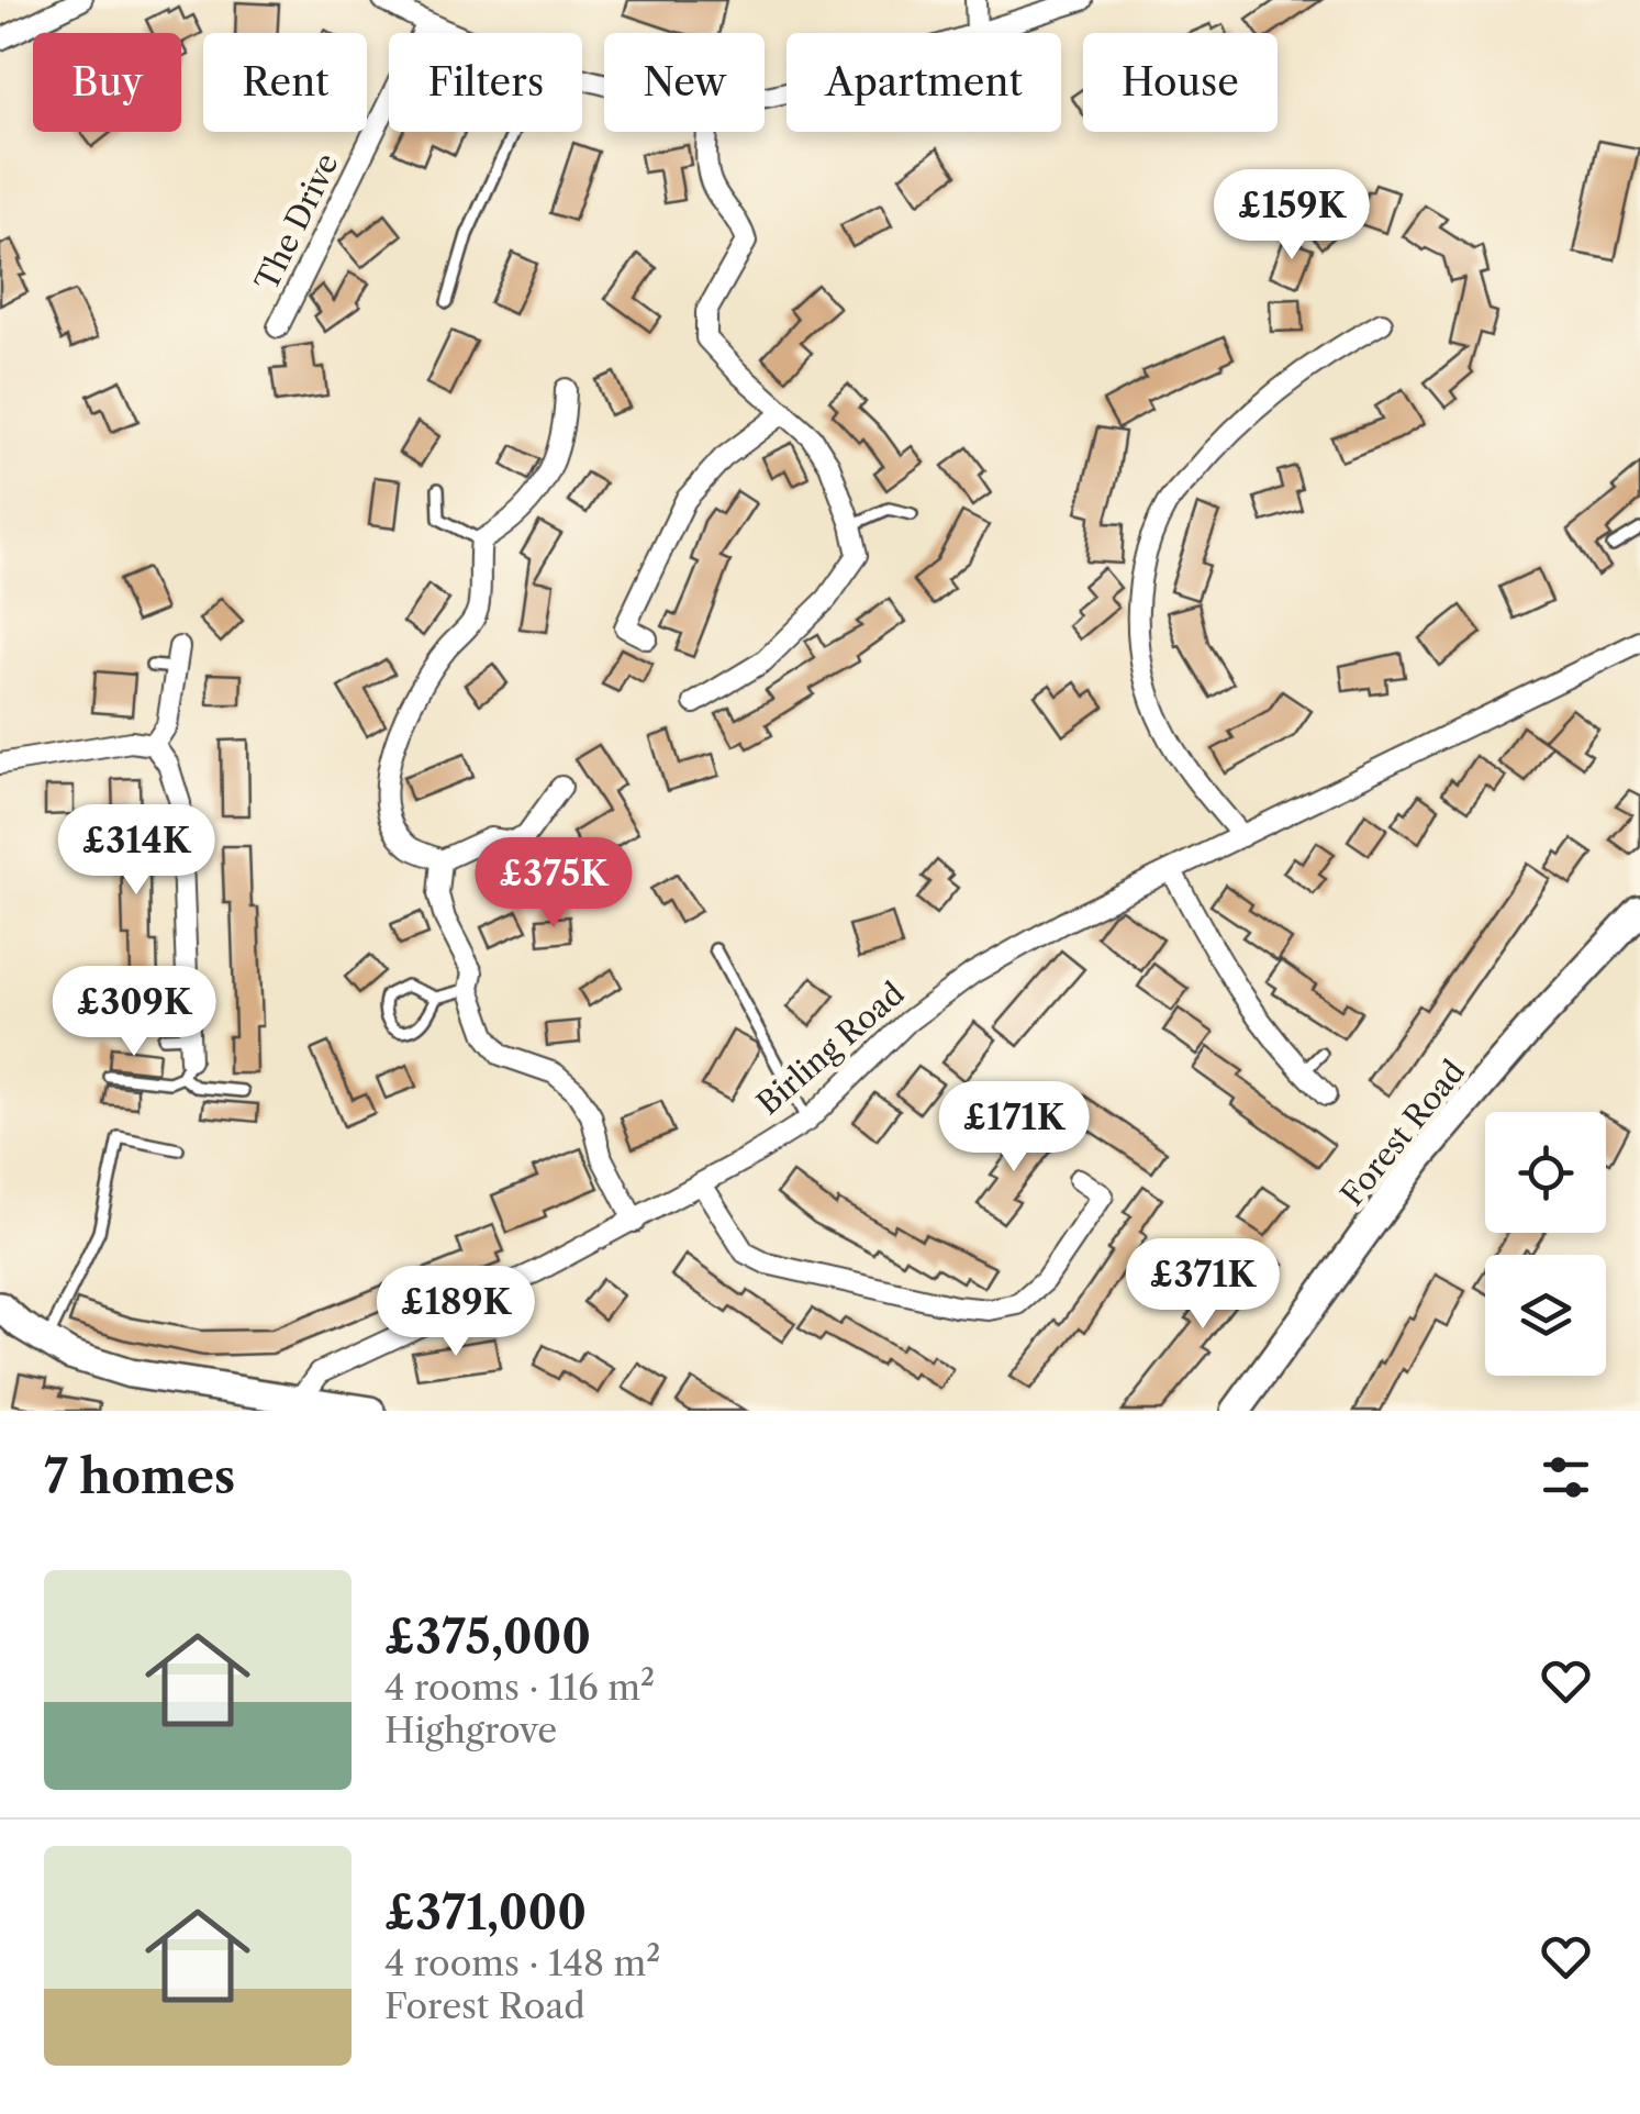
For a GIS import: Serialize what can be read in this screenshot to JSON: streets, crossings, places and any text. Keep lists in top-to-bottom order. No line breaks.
{"streets":{"street":["The Drive","Birling Road","Forest Road"]},"page":{"chip":["Buy","Rent","Filters","New","Apartment","House"],"price":["£159K","£314K","£375K","£309K","£171K","£371K","£189K"],"heading":"7 homes","list":[{"name":"£375,000","note":"4 rooms · 116 m² · Highgrove"},{"name":"£371,000","note":"4 rooms · 148 m² · Forest Road"}]}}
